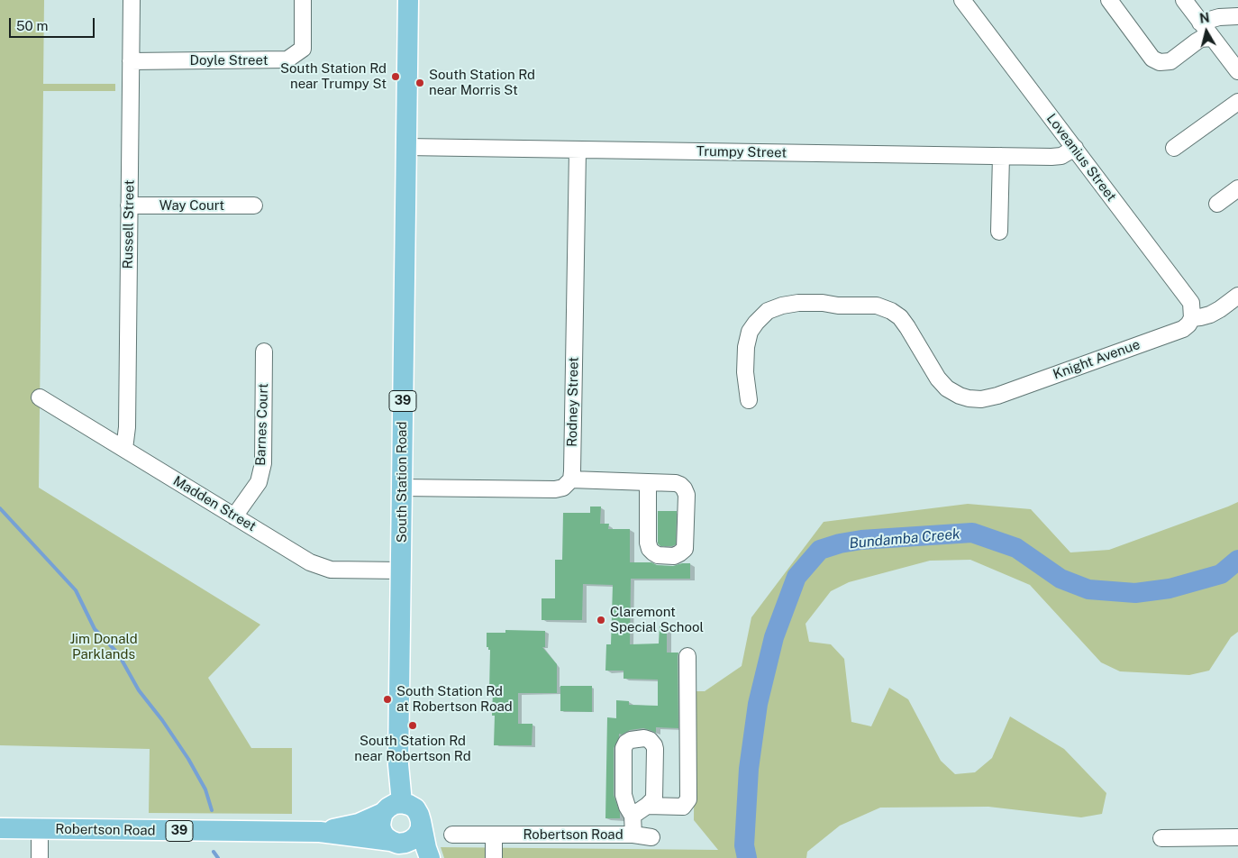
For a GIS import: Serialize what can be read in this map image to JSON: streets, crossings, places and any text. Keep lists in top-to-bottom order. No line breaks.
{"streets":{"main road":["39","South Station Road","Robertson Road"],"street":["Doyle Street","Trumpy Street","Loveanius Street","Way Court","Russell Street","Knight Avenue","Rodney Street","Barnes Court","Madden Street"]},"crossings":[["Doyle Street","Russell Street"],["Trumpy Street","Loveanius Street"],["Trumpy Street","Rodney Street"],["Trumpy Street","South Station Road"],["Loveanius Street","Knight Avenue"],["Way Court","Russell Street"],["Russell Street","Madden Street"],["39","South Station Road"],["39","Robertson Road"],["Barnes Court","Madden Street"],["South Station Road","Madden Street"],["South Station Road","Robertson Road"]],"water":["Bundamba Creek"],"parks":["Jim Donald Parklands"],"places":["South Station Rd near Trumpy St","South Station Rd near Morris St","Claremont Special School","South Station Rd at Robertson Road","South Station Rd near Robertson Rd"],"scale_bar":"50 m","north":"top"}
